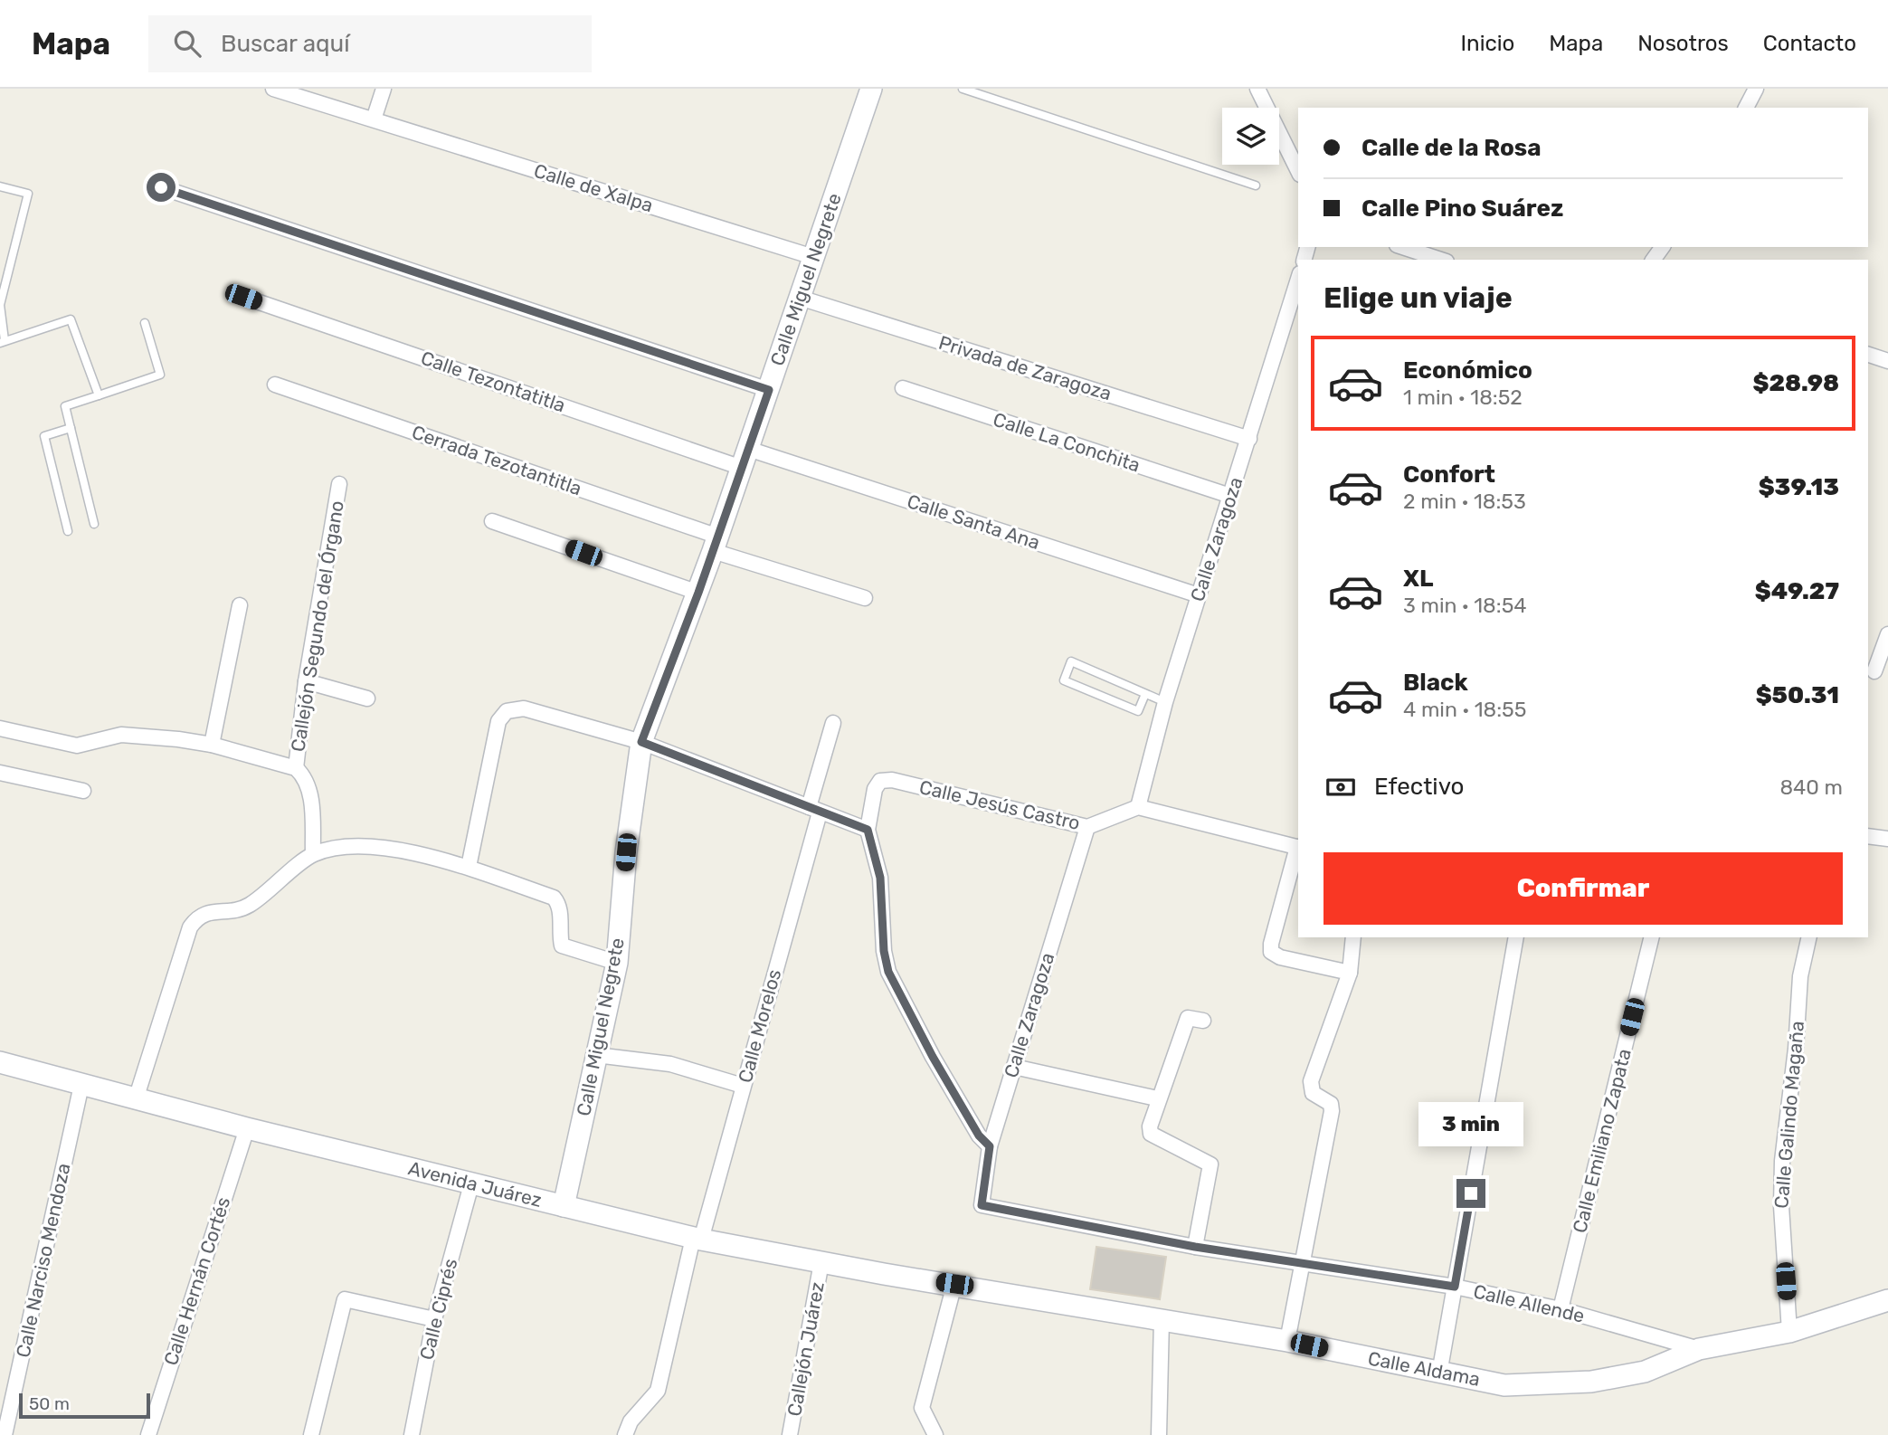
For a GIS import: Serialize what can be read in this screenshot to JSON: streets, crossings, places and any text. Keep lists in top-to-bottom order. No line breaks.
{"streets":{"street":["Calle de Xalpa","Calle Miguel Negrete","Privada de Zaragoza","Calle Tezontatitla","Calle La Conchita","Cerrada Tezotantitla","Calle Santa Ana","Calle Zaragoza","Callejón Segundo del Órgano","Calle Jesús Castro","Calle Morelos","Calle Galindo Magaña","Calle Emiliano Zapata","Avenida Juárez","Calle Narciso Mendoza","Calle Hernán Cortés","Calle Allende","Calle Ciprés","Callejón Juárez","Calle Aldama"]},"crossings":[["Calle de Xalpa","Calle Miguel Negrete"],["Calle Miguel Negrete","Privada de Zaragoza"],["Calle Miguel Negrete","Calle Tezontatitla"],["Calle Miguel Negrete","Cerrada Tezotantitla"],["Calle Miguel Negrete","Calle Santa Ana"],["Calle Miguel Negrete","Avenida Juárez"],["Privada de Zaragoza","Calle Zaragoza"],["Calle Tezontatitla","Calle Santa Ana"],["Calle La Conchita","Calle Zaragoza"],["Calle Santa Ana","Calle Zaragoza"],["Calle Zaragoza","Calle Jesús Castro"],["Calle Zaragoza","Calle Allende"],["Calle Morelos","Avenida Juárez"],["Calle Galindo Magaña","Calle Aldama"],["Calle Emiliano Zapata","Calle Allende"],["Avenida Juárez","Calle Narciso Mendoza"],["Avenida Juárez","Calle Hernán Cortés"],["Avenida Juárez","Calle Ciprés"],["Avenida Juárez","Callejón Juárez"],["Avenida Juárez","Calle Aldama"],["Calle Allende","Calle Aldama"]],"scale_bar":"50 m","page":{"header":"Mapa","search":"Buscar aquí","nav":["Inicio","Mapa","Nosotros","Contacto"],"banner":["Calle de la Rosa","Calle Pino Suárez"],"heading":"Elige un viaje","list":[{"name":"Económico","note":"1 min · 18:52","value":"$28.98"},{"name":"Confort","note":"2 min · 18:53","value":"$39.13"},{"name":"XL","note":"3 min · 18:54","value":"$49.27"},{"name":"Black","note":"4 min · 18:55","value":"$50.31"}],"pay":["Efectivo","840 m"],"buttons":"Confirmar","bubble":"3 min","scale":"50 m"}}
